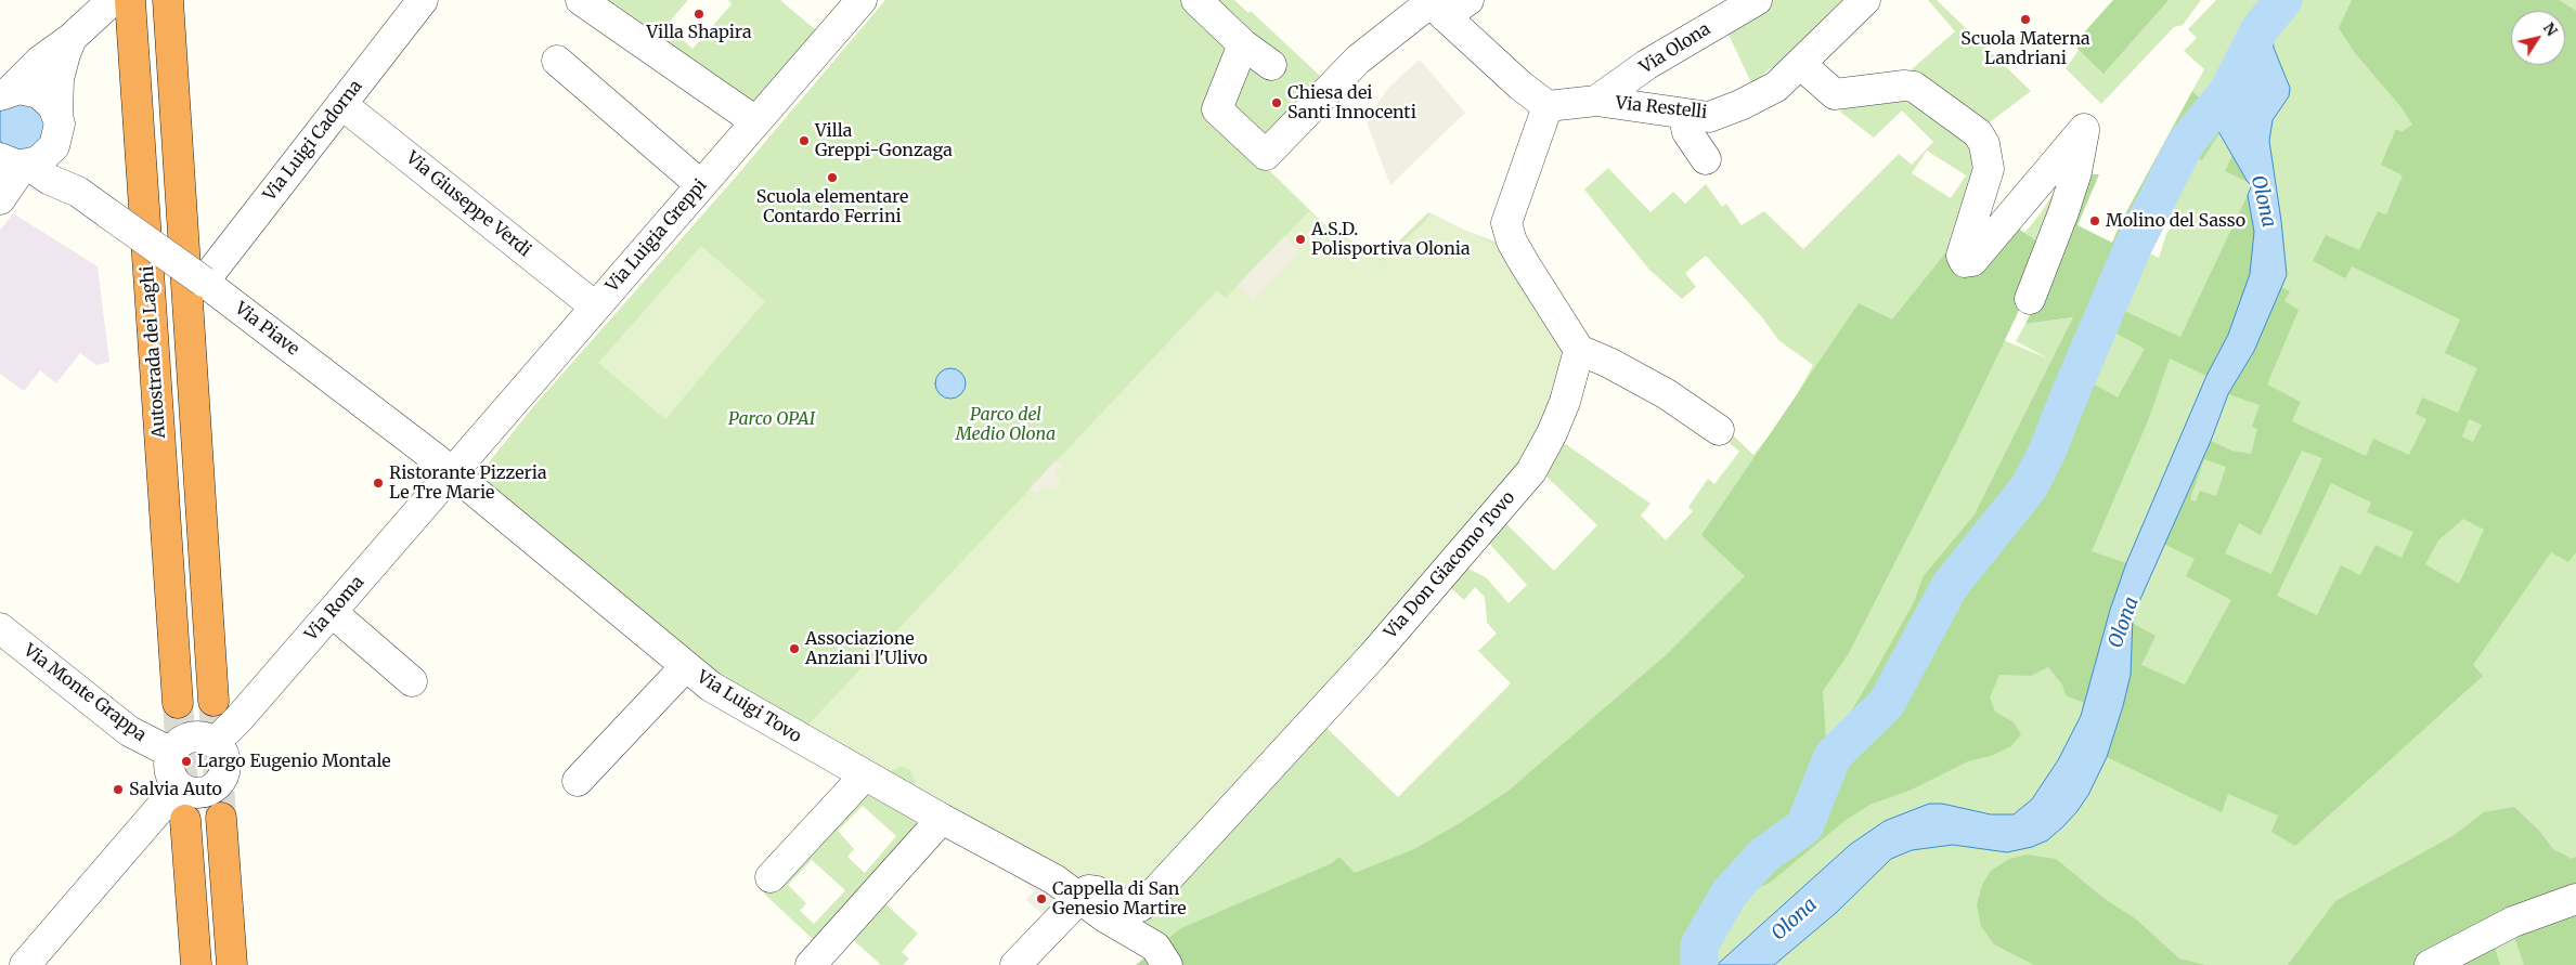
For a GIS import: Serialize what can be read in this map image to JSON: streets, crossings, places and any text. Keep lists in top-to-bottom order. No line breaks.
{"streets":{"highway":["Autostrada dei Laghi"],"street":["Via Olona","Via Restelli","Via Luigi Cadorna","Via Giuseppe Verdi","Via Luigia Greppi","Via Piave","Via Don Giacomo Tovo","Via Roma","Via Monte Grappa","Via Luigi Tovo"]},"crossings":[["Via Olona","Via Restelli"],["Via Luigi Cadorna","Via Giuseppe Verdi"],["Via Luigi Cadorna","Via Piave"],["Via Giuseppe Verdi","Via Luigia Greppi"],["Via Luigia Greppi","Via Piave"],["Via Luigia Greppi","Via Roma"],["Via Luigia Greppi","Via Luigi Tovo"],["Via Piave","Via Roma"],["Via Piave","Via Luigi Tovo"],["Via Don Giacomo Tovo","Via Luigi Tovo"],["Via Roma","Via Monte Grappa"],["Via Roma","Via Luigi Tovo"]],"water":["Olona"],"parks":["Parco del Medio Olona","Parco OPAI"],"places":["Villa Shapira","Scuola Materna Landriani","Chiesa dei Santi Innocenti","Villa Greppi-Gonzaga","Scuola elementare Contardo Ferrini","Molino del Sasso","A.S.D. Polisportiva Olonia","Ristorante Pizzeria Le Tre Marie","Associazione Anziani l'Ulivo","Largo Eugenio Montale","Salvia Auto","Cappella di San Genesio Martire"],"north":"top right"}
